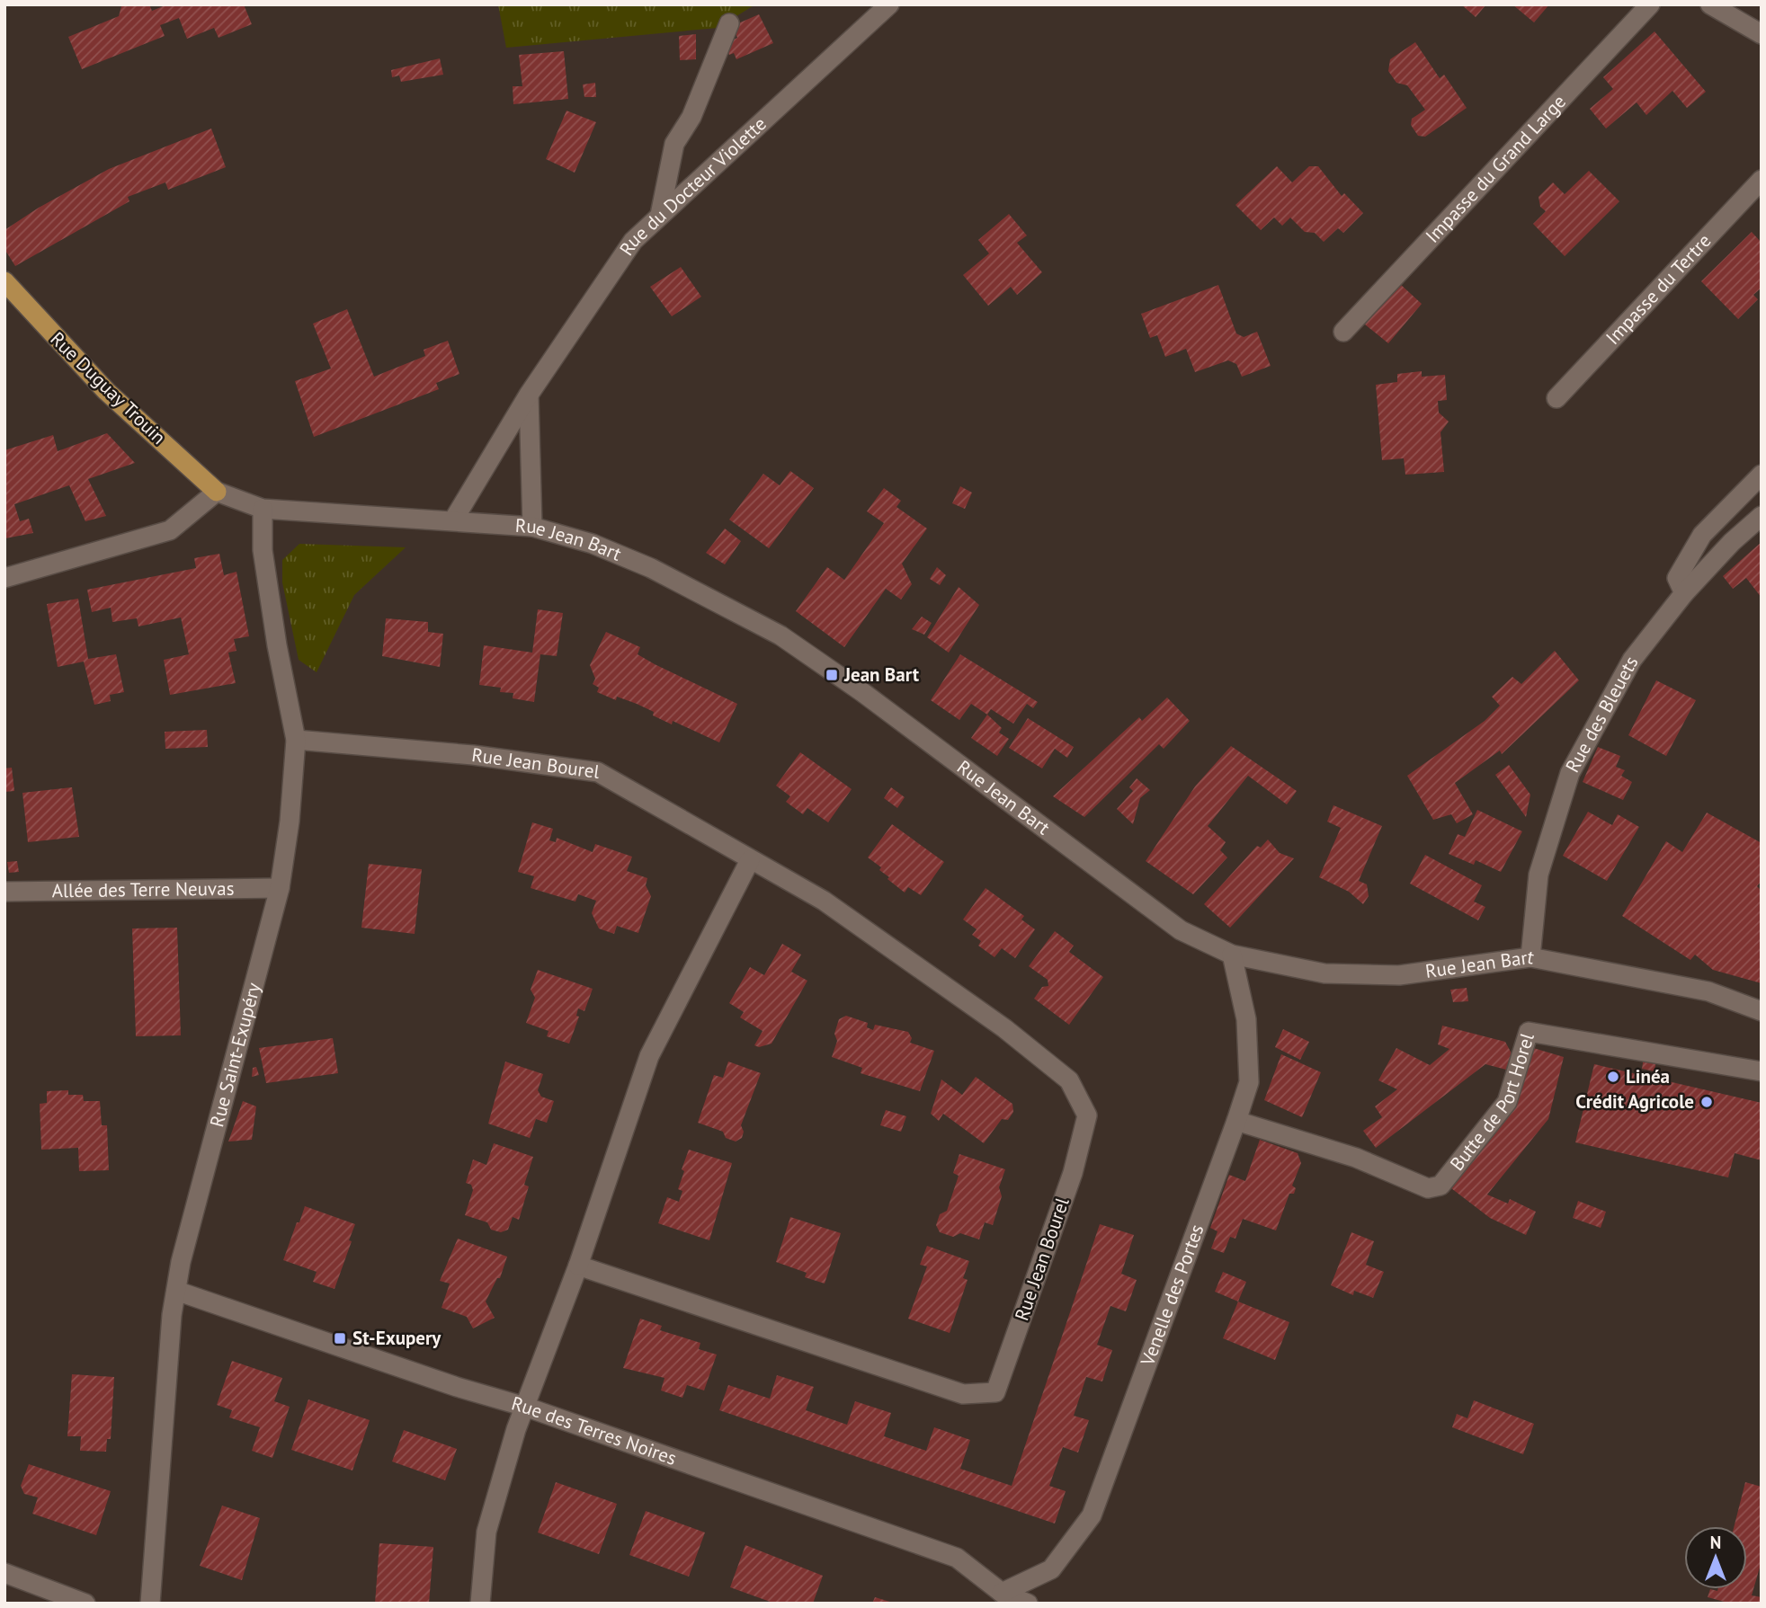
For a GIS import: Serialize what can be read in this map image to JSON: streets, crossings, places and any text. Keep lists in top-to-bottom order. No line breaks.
{"streets":{"main road":["Rue Duguay Trouin"],"street":["Impasse du Grand Large","Rue du Docteur Violette","Impasse du Tertre","Rue Jean Bart","Rue des Bleuets","Rue Jean Bourel","Allée des Terre Neuvas","Rue Saint-Exupéry","Butte de Port Horel","Venelle des Portes","Rue des Terres Noires"]},"crossings":[["Rue du Docteur Violette","Rue Jean Bart"],["Rue Duguay Trouin","Rue Jean Bart"],["Rue Jean Bart","Rue des Bleuets"],["Rue Jean Bart","Rue Saint-Exupéry"],["Rue Jean Bart","Venelle des Portes"],["Rue Jean Bourel","Rue Saint-Exupéry"],["Allée des Terre Neuvas","Rue Saint-Exupéry"],["Rue Saint-Exupéry","Rue des Terres Noires"],["Butte de Port Horel","Venelle des Portes"],["Venelle des Portes","Rue des Terres Noires"]],"places":{"transit":["Jean Bart","St-Exupery"],"other":["Linéa","Crédit Agricole"]},"north":"top"}
